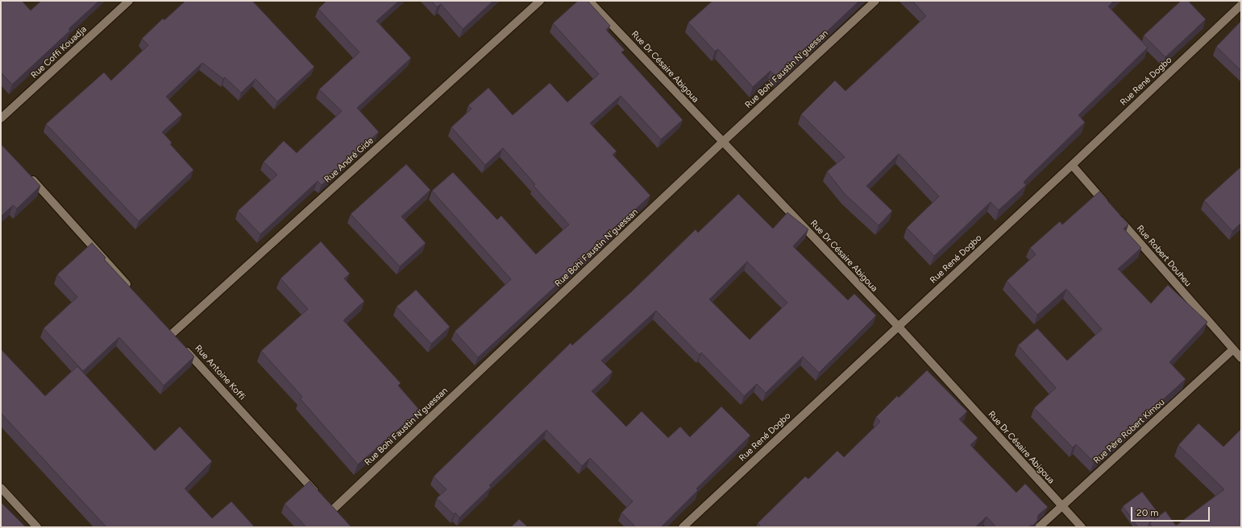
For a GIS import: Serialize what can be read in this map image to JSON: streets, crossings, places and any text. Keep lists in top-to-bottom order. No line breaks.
{"streets":{"street":["Rue Coffi Kouadja","Rue Dr Césaire Abigoua","Rue Bohi Faustin N'guessan","Rue René Dogbo","Rue André Gide","Rue Robert Douheu","Rue Antoine Koffi","Rue Père Robert Kimou"]},"crossings":[["Rue Dr Césaire Abigoua","Rue Bohi Faustin N'guessan"],["Rue Dr Césaire Abigoua","Rue René Dogbo"],["Rue Dr Césaire Abigoua","Rue Père Robert Kimou"],["Rue René Dogbo","Rue Robert Douheu"],["Rue André Gide","Rue Antoine Koffi"],["Rue Robert Douheu","Rue Père Robert Kimou"]],"scale_bar":"20 m"}
